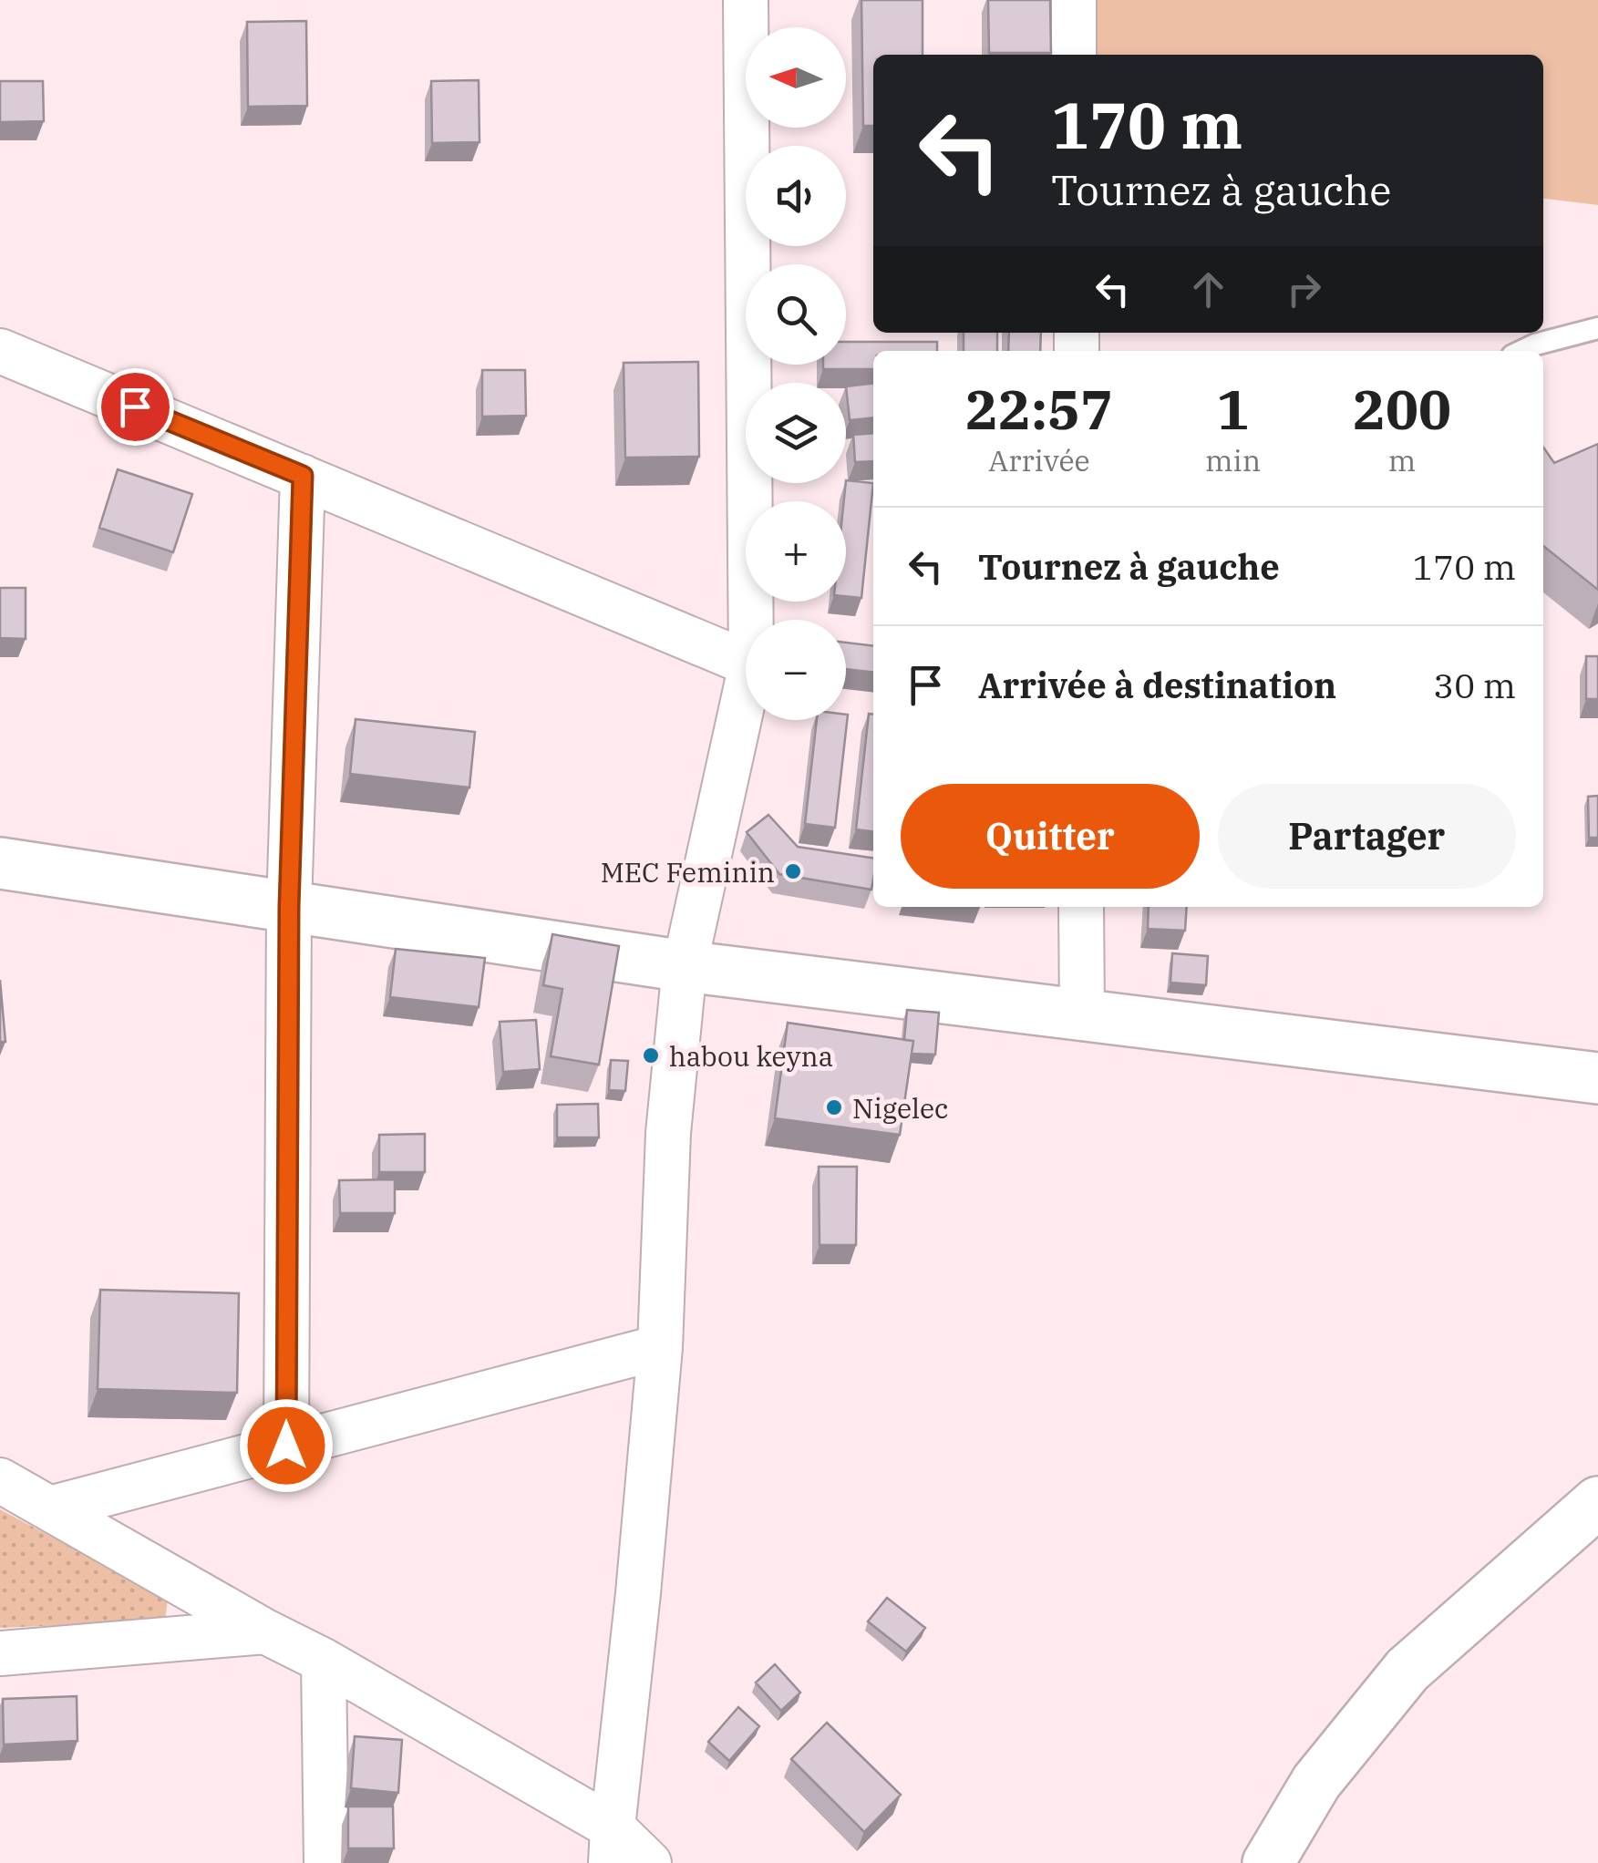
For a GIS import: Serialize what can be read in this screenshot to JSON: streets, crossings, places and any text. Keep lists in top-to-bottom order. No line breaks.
{"places":["MEC Feminin","habou keyna","Nigelec"],"north":"left","page":{"map_buttons":["+","−"],"turn":["170 m","Tournez à gauche"],"eta":["22:57","Arrivée","1","min","200","m"],"list":[{"name":"Tournez à gauche","value":"170 m"},{"name":"Arrivée à destination","value":"30 m"}],"buttons":["Quitter","Partager"]}}
